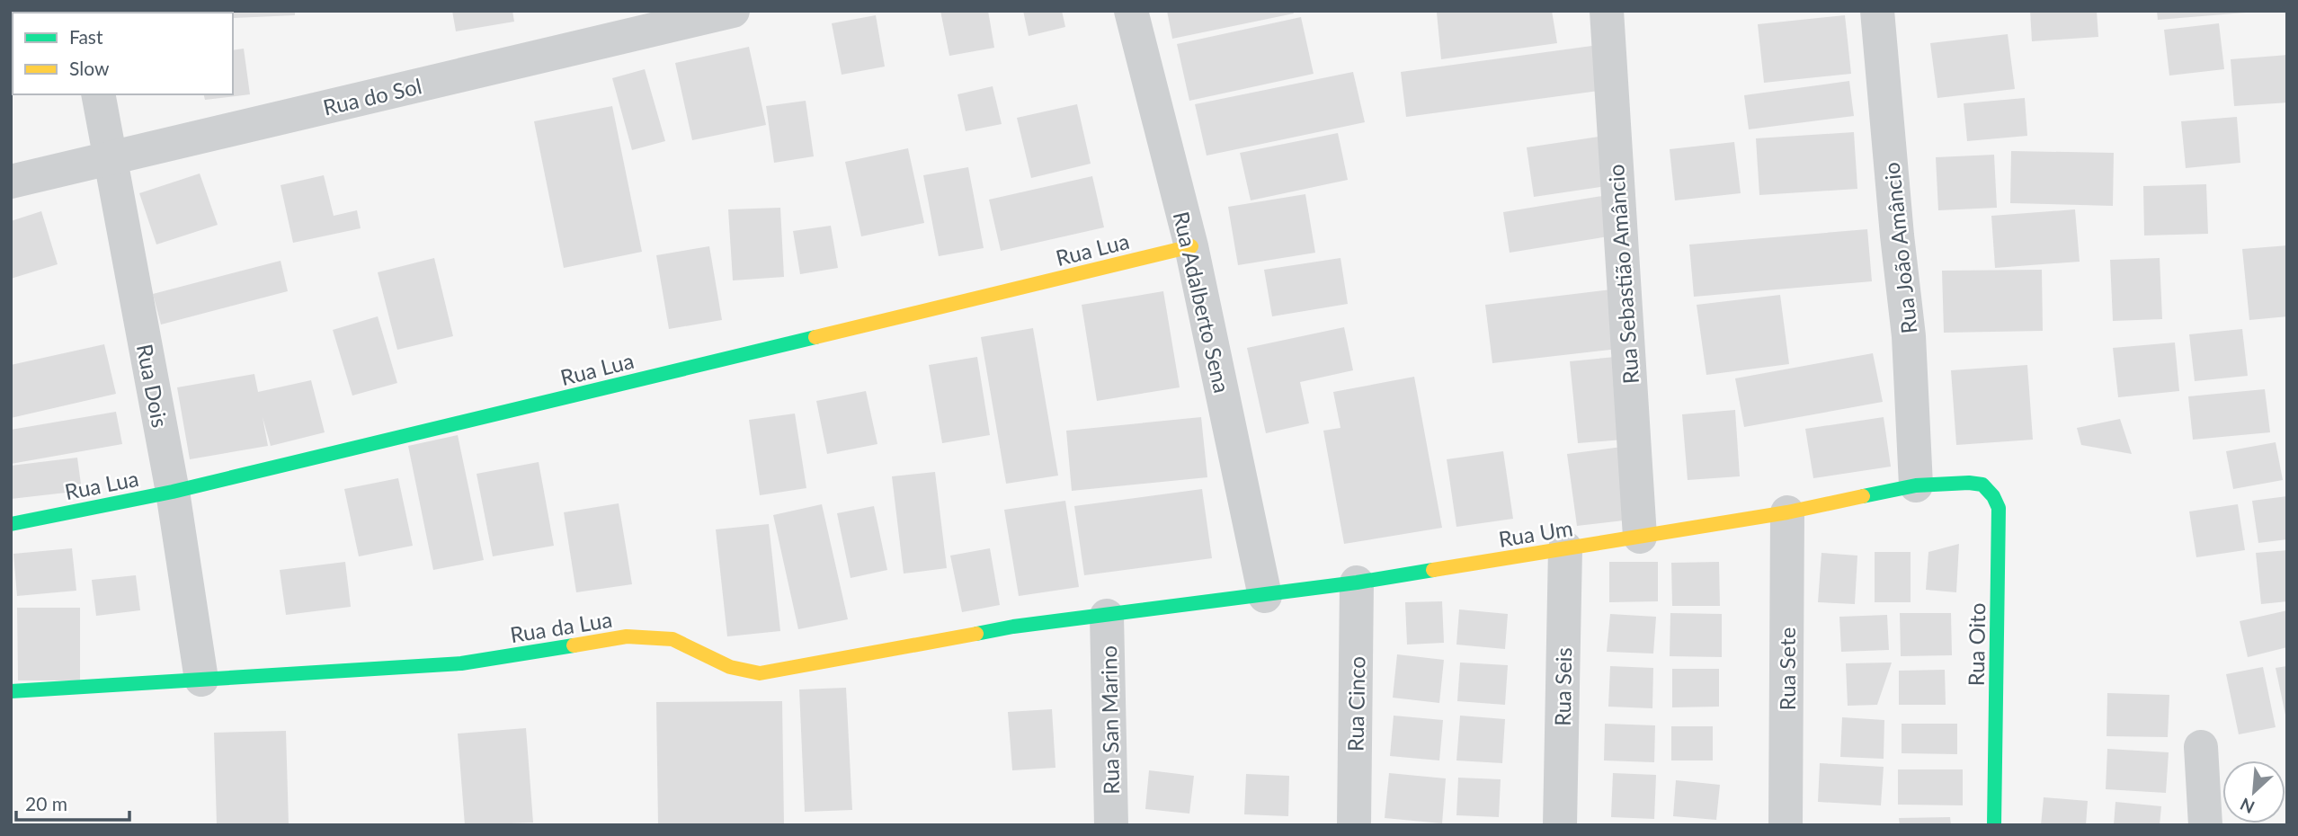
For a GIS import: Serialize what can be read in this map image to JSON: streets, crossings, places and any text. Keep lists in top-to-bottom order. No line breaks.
{"streets":{"street":["Rua do Sol","Rua João Amâncio","Rua Lua","Rua Sebastião Amâncio","Rua Adalberto Sena","Rua Dois","Rua Um","Rua da Lua","Rua Oito","Rua Sete","Rua Seis","Rua Cinco","Rua San Marino"]},"crossings":[["Rua do Sol","Rua Dois"],["Rua João Amâncio","Rua Um"],["Rua Lua","Rua Adalberto Sena"],["Rua Lua","Rua Dois"],["Rua Sebastião Amâncio","Rua Um"],["Rua Adalberto Sena","Rua Um"],["Rua Dois","Rua da Lua"],["Rua Um","Rua da Lua"],["Rua Um","Rua Oito"],["Rua Um","Rua Sete"],["Rua Um","Rua Seis"],["Rua Um","Rua Cinco"],["Rua Um","Rua San Marino"],["Rua da Lua","Rua San Marino"]],"legend":["Fast","Slow"],"scale_bar":"20 m","north":"bottom left"}
